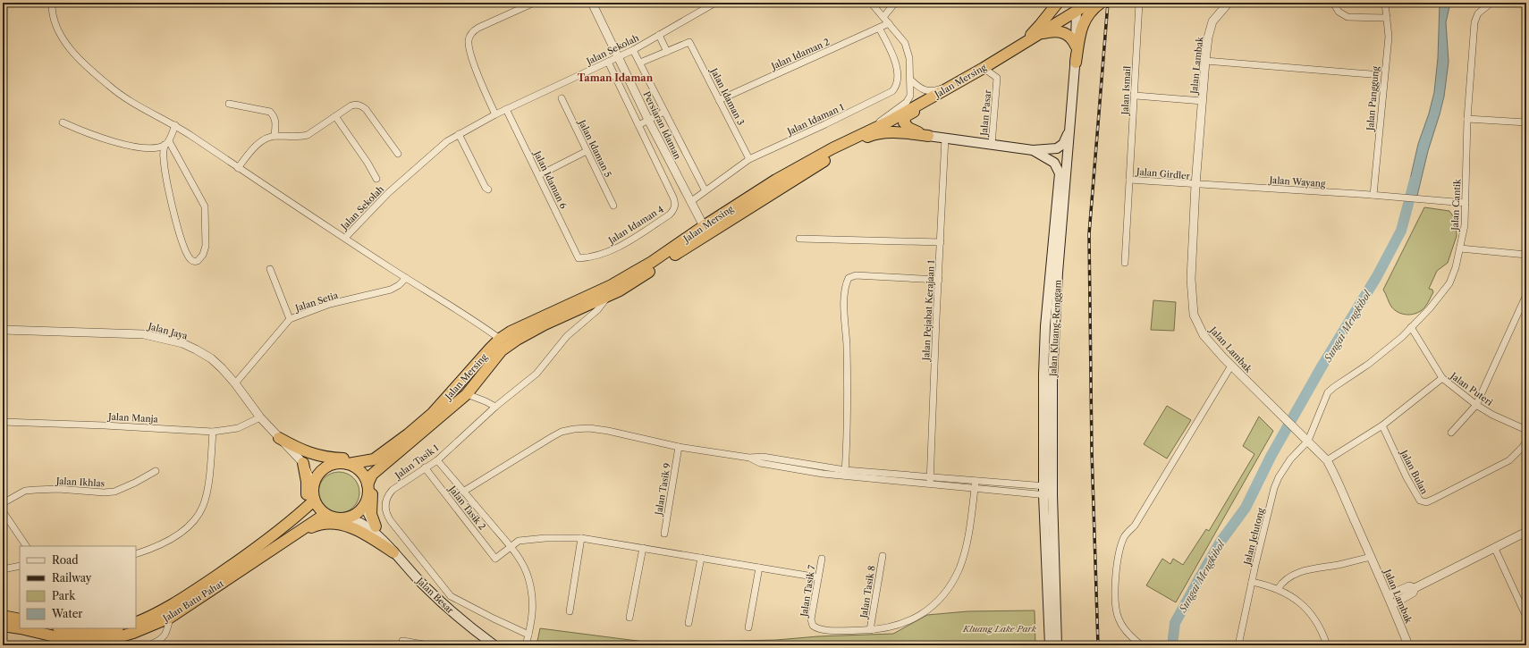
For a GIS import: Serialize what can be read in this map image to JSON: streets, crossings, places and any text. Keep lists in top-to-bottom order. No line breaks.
{"streets":{"highway":["Jalan Mersing","Jalan Batu Pahat"],"main road":["Jalan Kluang-Renggam","Jalan Besar"],"street":["Jalan Sekolah","Jalan Idaman 2","Jalan Lambak","Jalan Ismail","Jalan Idaman 3","Jalan Panggung","Jalan Pasar","Jalan Idaman 1","Persiaran Idaman","Jalan Idaman 5","Jalan Girdler","Jalan Idaman 6","Jalan Wayang","Jalan Cantik","Jalan Idaman 4","Jalan Setia","Jalan Pejabat Kerajaan 1","Jalan Jaya","Jalan Puteri","Jalan Manja","Jalan Tasik 1","Jalan Bulan","Jalan Ikhlas","Jalan Tasik 9","Jalan Tasik 2","Jalan Jelutong","Jalan Tasik 7","Jalan Tasik 8"]},"crossings":[["Jalan Sekolah","Persiaran Idaman"],["Jalan Sekolah","Jalan Idaman 6"],["Jalan Sekolah","Jalan Idaman 4"],["Jalan Idaman 2","Jalan Idaman 3"],["Jalan Idaman 2","Jalan Idaman 1"],["Jalan Lambak","Jalan Girdler"],["Jalan Lambak","Jalan Wayang"],["Jalan Lambak","Jalan Cantik"],["Jalan Lambak","Jalan Jelutong"],["Jalan Mersing","Jalan Pasar"],["Jalan Mersing","Persiaran Idaman"],["Jalan Mersing","Jalan Kluang-Renggam"],["Jalan Mersing","Jalan Jaya"],["Jalan Mersing","Jalan Besar"],["Jalan Mersing","Jalan Batu Pahat"],["Jalan Ismail","Jalan Girdler"],["Jalan Idaman 3","Jalan Idaman 1"],["Jalan Panggung","Jalan Wayang"],["Jalan Idaman 1","Persiaran Idaman"],["Jalan Girdler","Jalan Wayang"],["Jalan Idaman 6","Jalan Idaman 4"],["Jalan Wayang","Jalan Cantik"],["Jalan Cantik","Jalan Puteri"],["Jalan Cantik","Jalan Jelutong"],["Jalan Setia","Jalan Jaya"],["Jalan Jaya","Jalan Manja"],["Jalan Jaya","Jalan Besar"],["Jalan Jaya","Jalan Batu Pahat"],["Jalan Tasik 1","Jalan Tasik 2"],["Jalan Tasik 7","Jalan Tasik 8"],["Jalan Besar","Jalan Batu Pahat"]],"districts":["Taman Idaman"],"water":["Sungai Mengkibol"],"parks":["Kluang Lake Park"],"legend":["Road","Railway","Park","Water"]}
